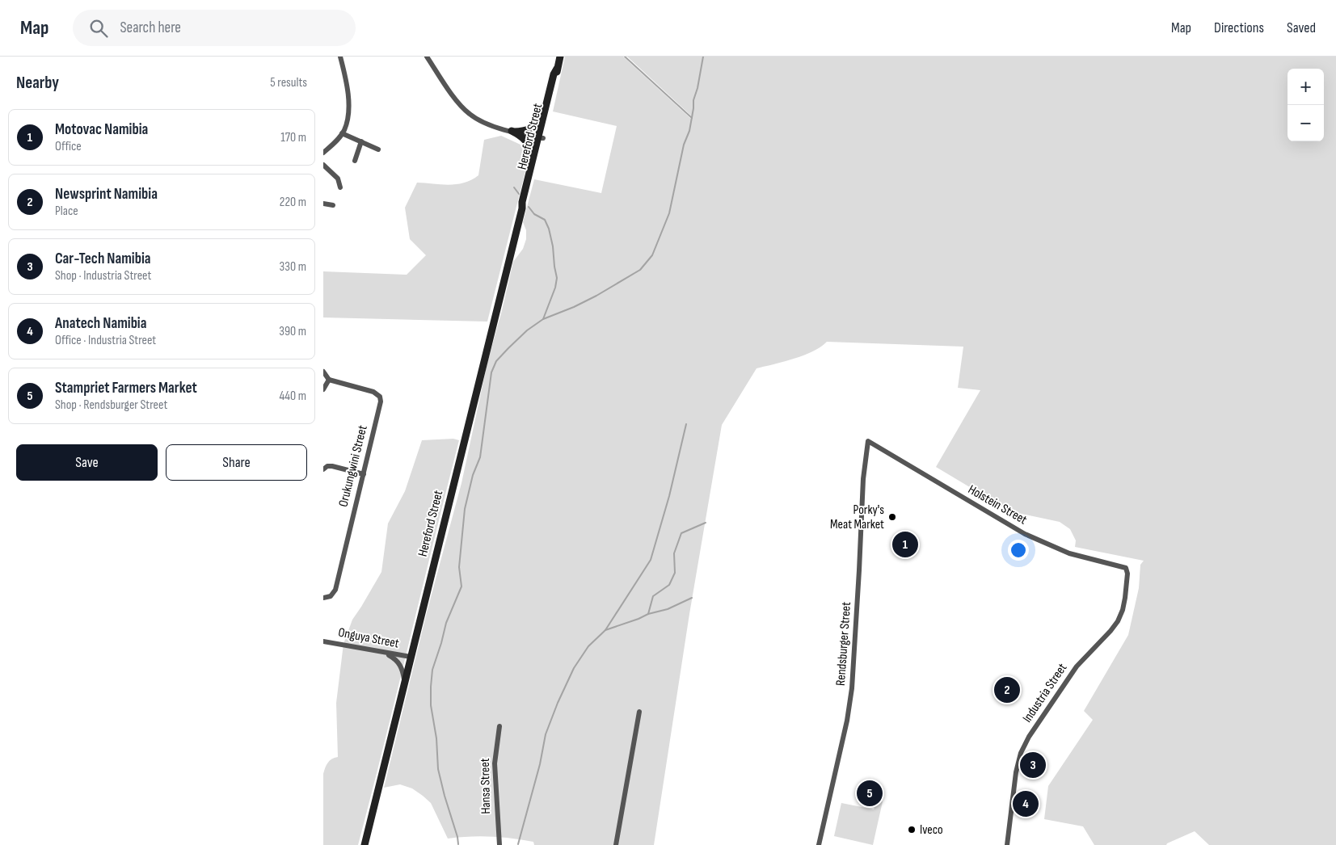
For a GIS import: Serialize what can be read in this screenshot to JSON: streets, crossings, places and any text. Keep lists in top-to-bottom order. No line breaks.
{"streets":{"main road":["Hereford Street"],"street":["Orukungwini Street","Holstein Street","Onguya Street","Rendsburger Street","Industria Street","Hansa Street"]},"crossings":[["Hereford Street","Onguya Street"],["Holstein Street","Rendsburger Street"],["Holstein Street","Industria Street"]],"places":["Porky's Meat Market","Iveco"],"page":{"header":"Map","search":"Search here","nav":["Map","Directions","Saved"],"heading":["Nearby","5 results"],"map_buttons":["+","−"],"list":[{"mark":"1","name":"Motovac Namibia","note":"Office","value":"170 m"},{"mark":"2","name":"Newsprint Namibia","note":"Place","value":"220 m"},{"mark":"3","name":"Car-Tech Namibia","note":"Shop · Industria Street","value":"330 m"},{"mark":"4","name":"Anatech Namibia","note":"Office · Industria Street","value":"390 m"},{"mark":"5","name":"Stampriet Farmers Market","note":"Shop · Rendsburger Street","value":"440 m"}],"buttons":["Save","Share"],"pins":["1","2","3","5","4"]}}
